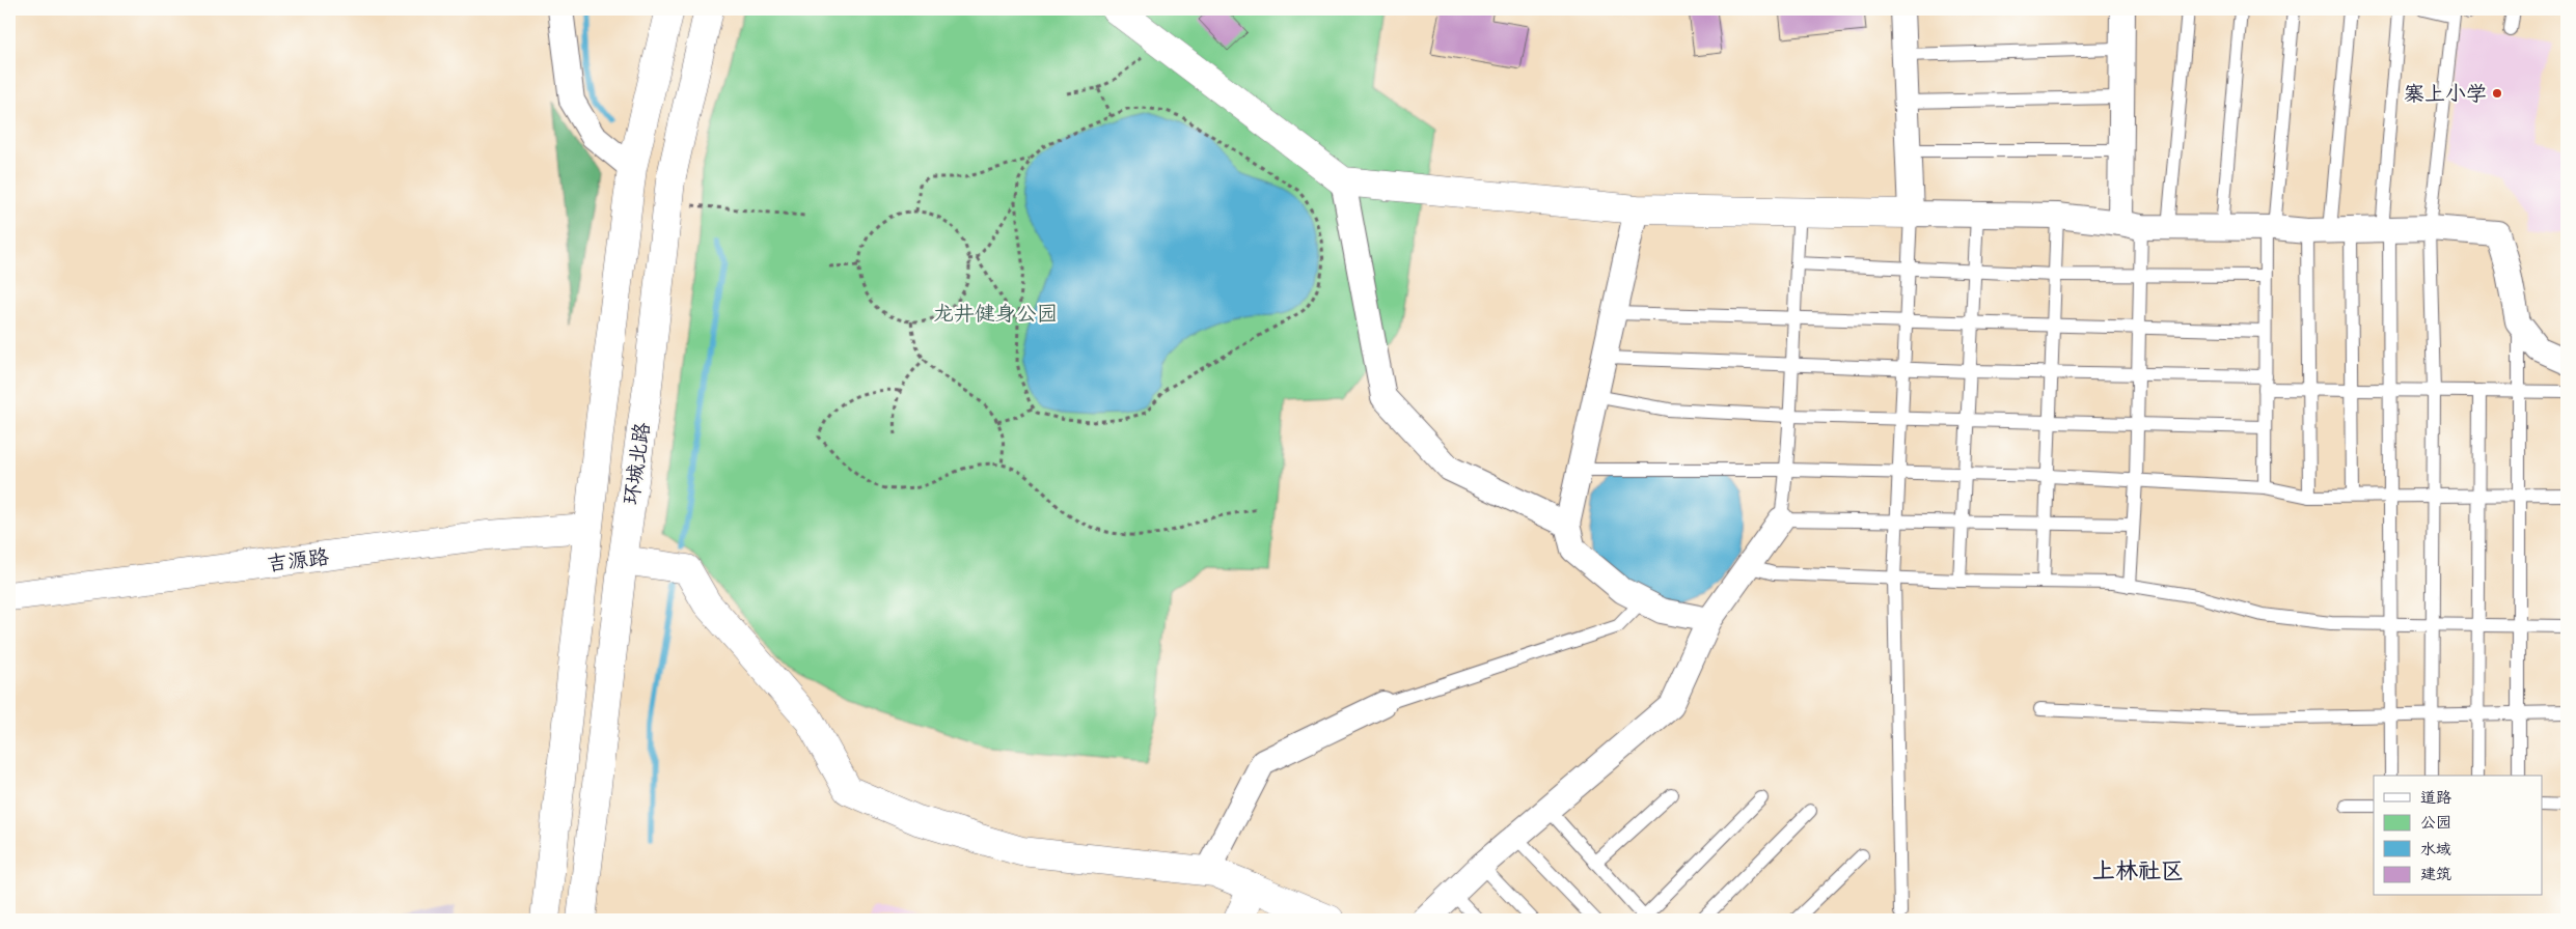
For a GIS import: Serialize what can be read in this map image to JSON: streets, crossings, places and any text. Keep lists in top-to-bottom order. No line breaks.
{"streets":{"street":["环城北路","吉源路"]},"crossings":[["环城北路","吉源路"]],"districts":["上林社区"],"parks":["龙井健身公园"],"places":["寨上小学"],"legend":["道路","公园","水域","建筑"]}
